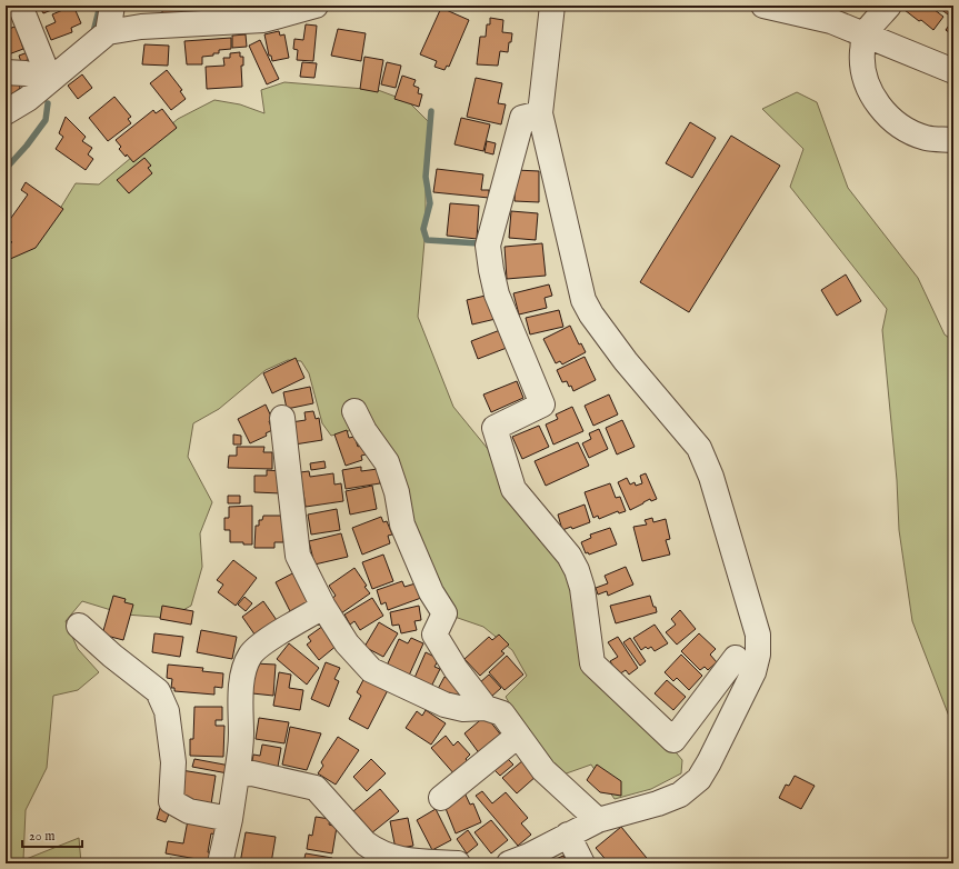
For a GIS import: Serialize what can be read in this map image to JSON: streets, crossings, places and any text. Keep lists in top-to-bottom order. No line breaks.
{"scale_bar":"20 m"}
